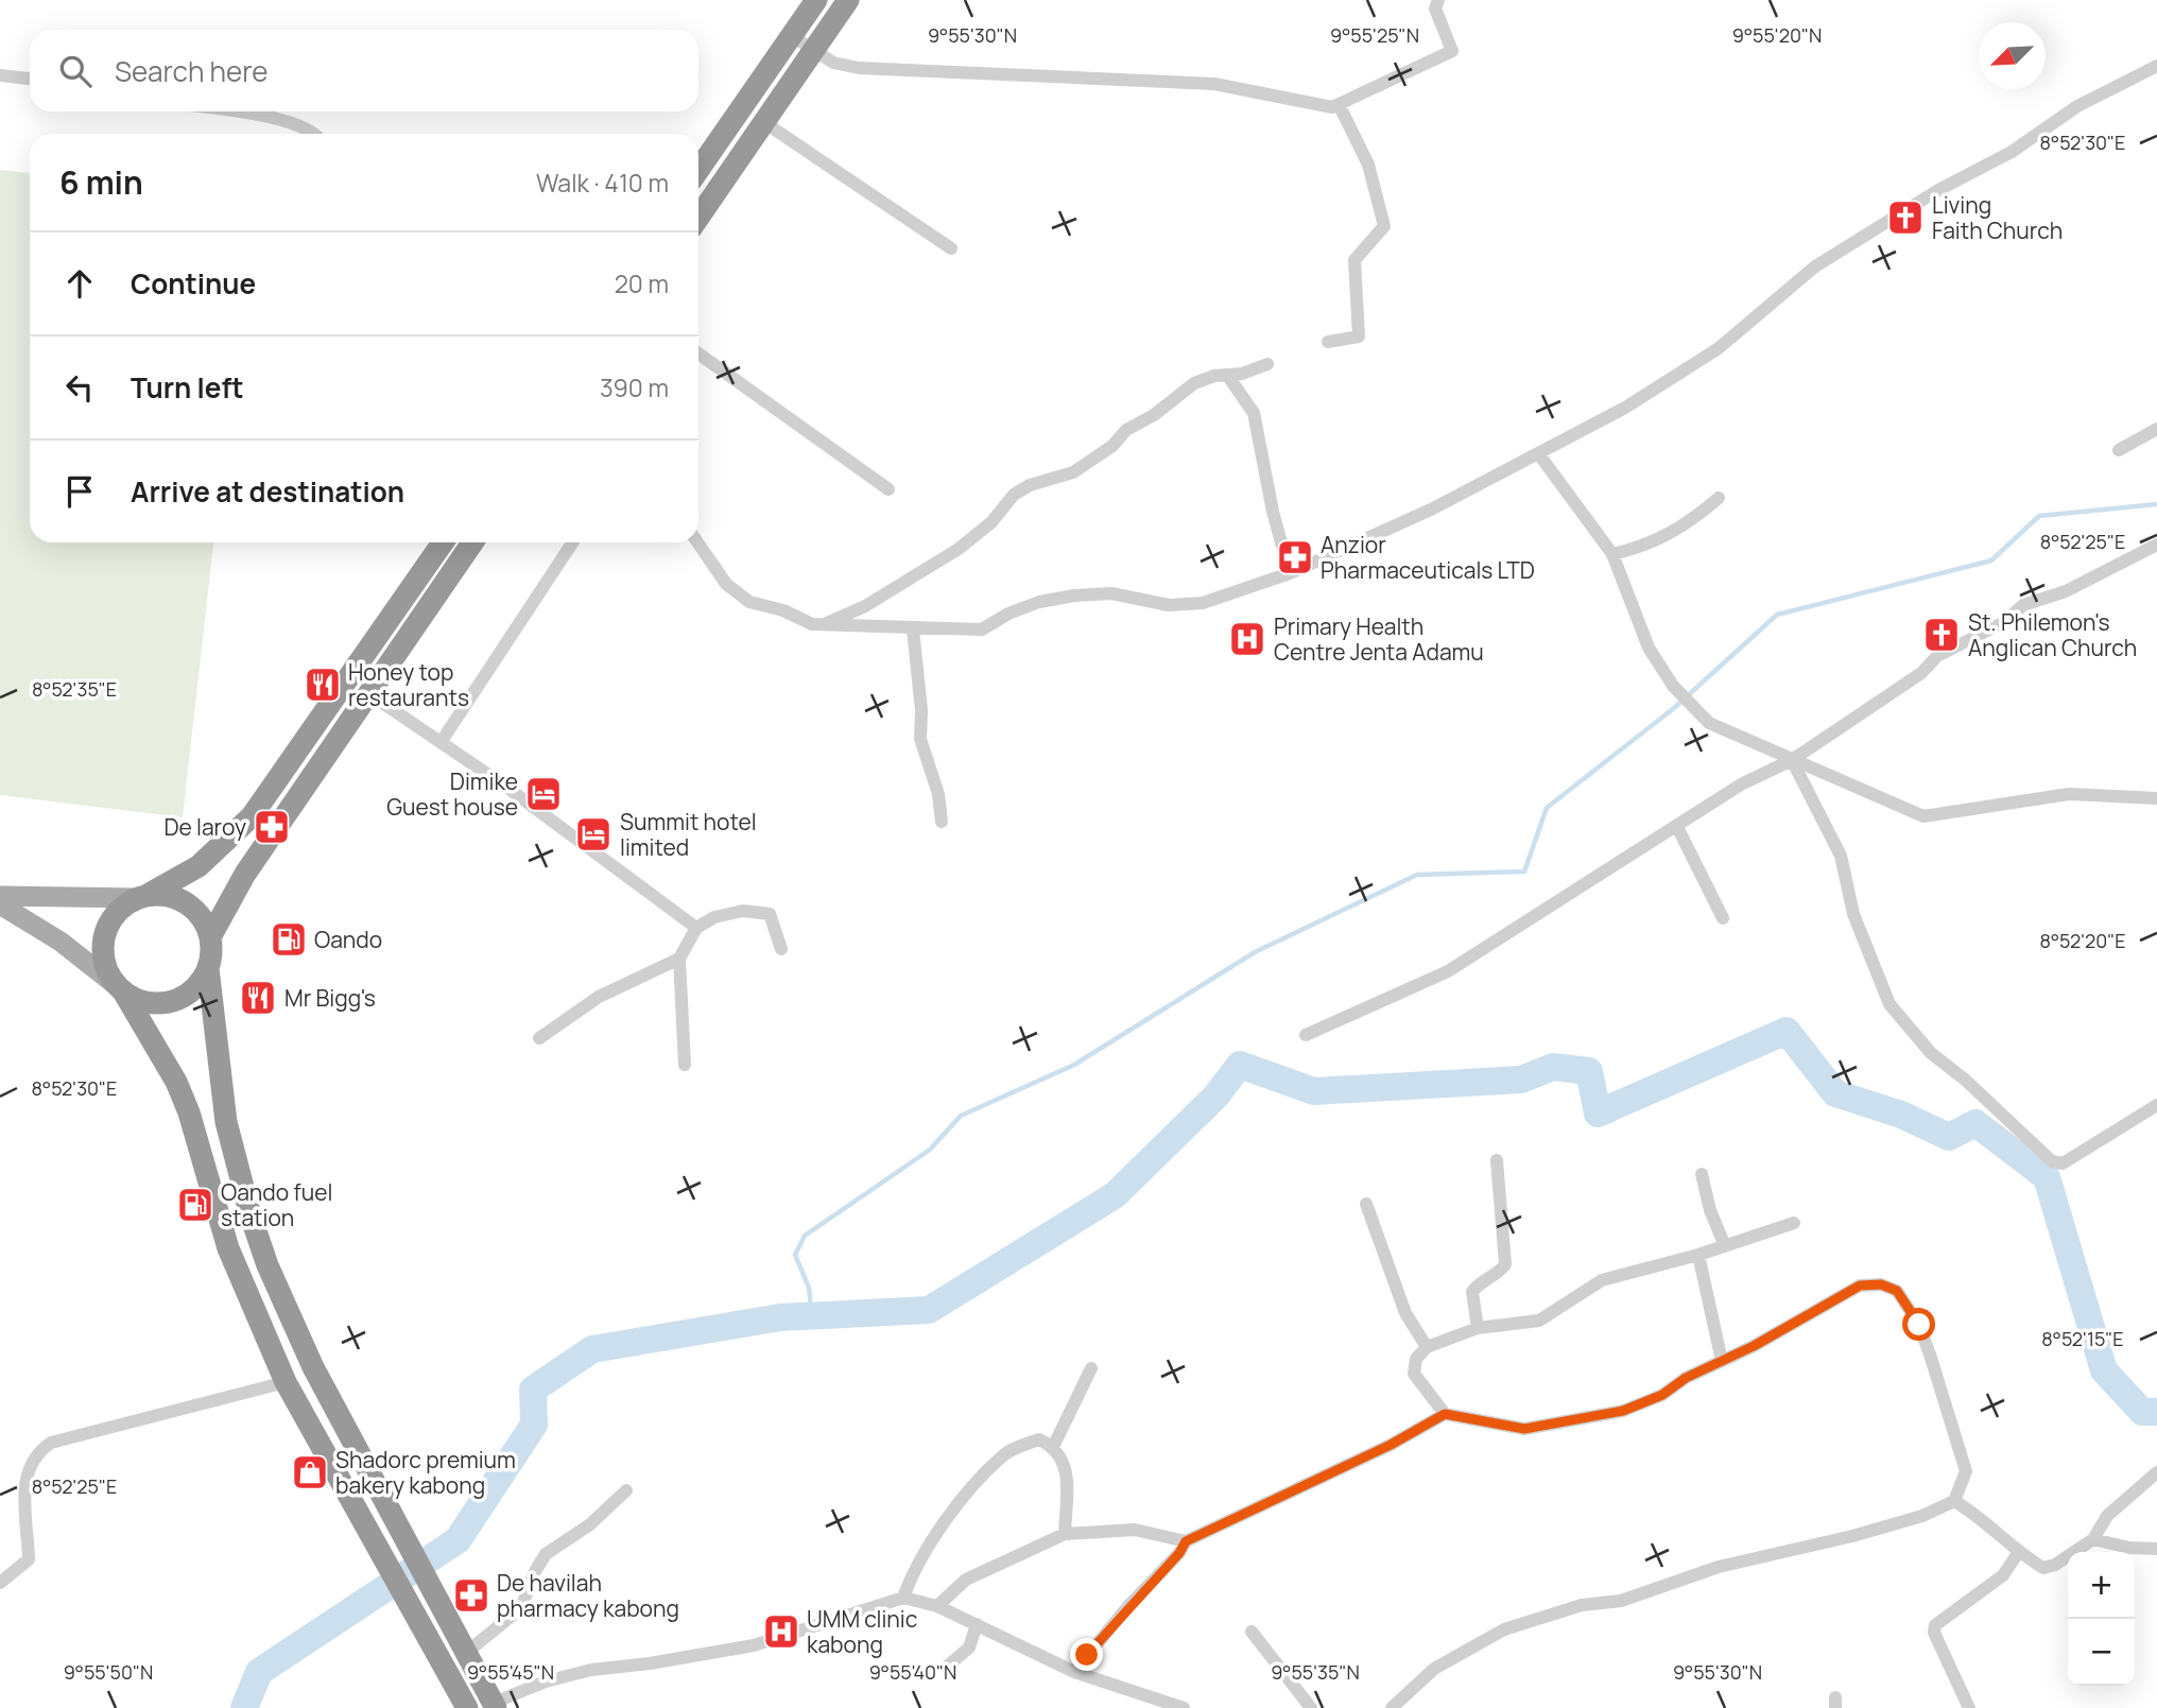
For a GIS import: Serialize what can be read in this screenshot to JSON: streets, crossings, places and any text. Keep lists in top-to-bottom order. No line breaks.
{"places":{"church":["Living Faith Church","St. Philemon's Anglican Church"],"pharmacy":["Anzior Pharmaceuticals LTD","De laroy","De havilah pharmacy kabong"],"hospital":["Primary Health Centre Jenta Adamu","UMM clinic kabong"],"restaurant":["Honey top restaurants","Mr Bigg's"],"hotel":["Dimike Guest house","Summit hotel limited"],"fuel station":["Oando","Oando fuel station"],"shop":["Shadorc premium bakery kabong"]},"north":"bottom left","page":{"search":"Search here","heading":["6 min","Walk · 410 m"],"list":[["Continue","20 m"],["Turn left","390 m"],"Arrive at destination"],"map_buttons":["+","−"]},"coordinates":["9°55'20\"N","9°55'30\"N","9°55'25\"N","8°52'30\"E","8°52'25\"E","8°52'35\"E","8°52'20\"E","8°52'15\"E","9°55'50\"N","9°55'45\"N","9°55'40\"N","9°55'35\"N"]}
